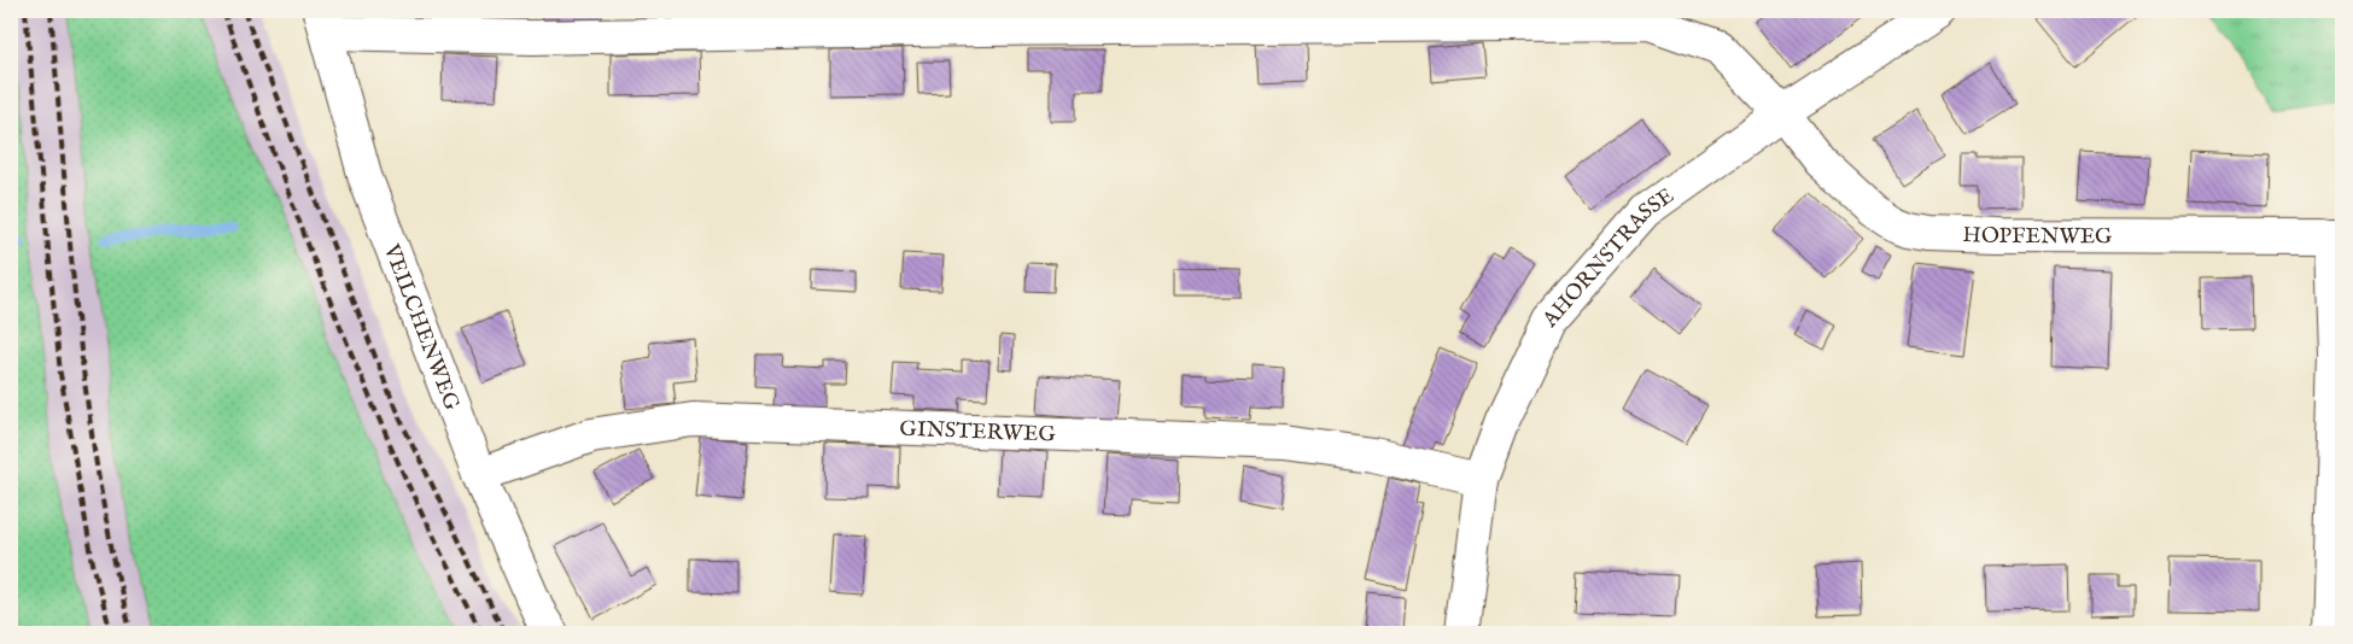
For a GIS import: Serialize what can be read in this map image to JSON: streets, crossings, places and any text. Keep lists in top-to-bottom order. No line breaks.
{"streets":{"street":["HOPFENWEG","AHORNSTRASSE","VEILCHENWEG","GINSTERWEG"]},"crossings":[["HOPFENWEG","AHORNSTRASSE"],["HOPFENWEG","VEILCHENWEG"],["AHORNSTRASSE","GINSTERWEG"],["VEILCHENWEG","GINSTERWEG"]]}
